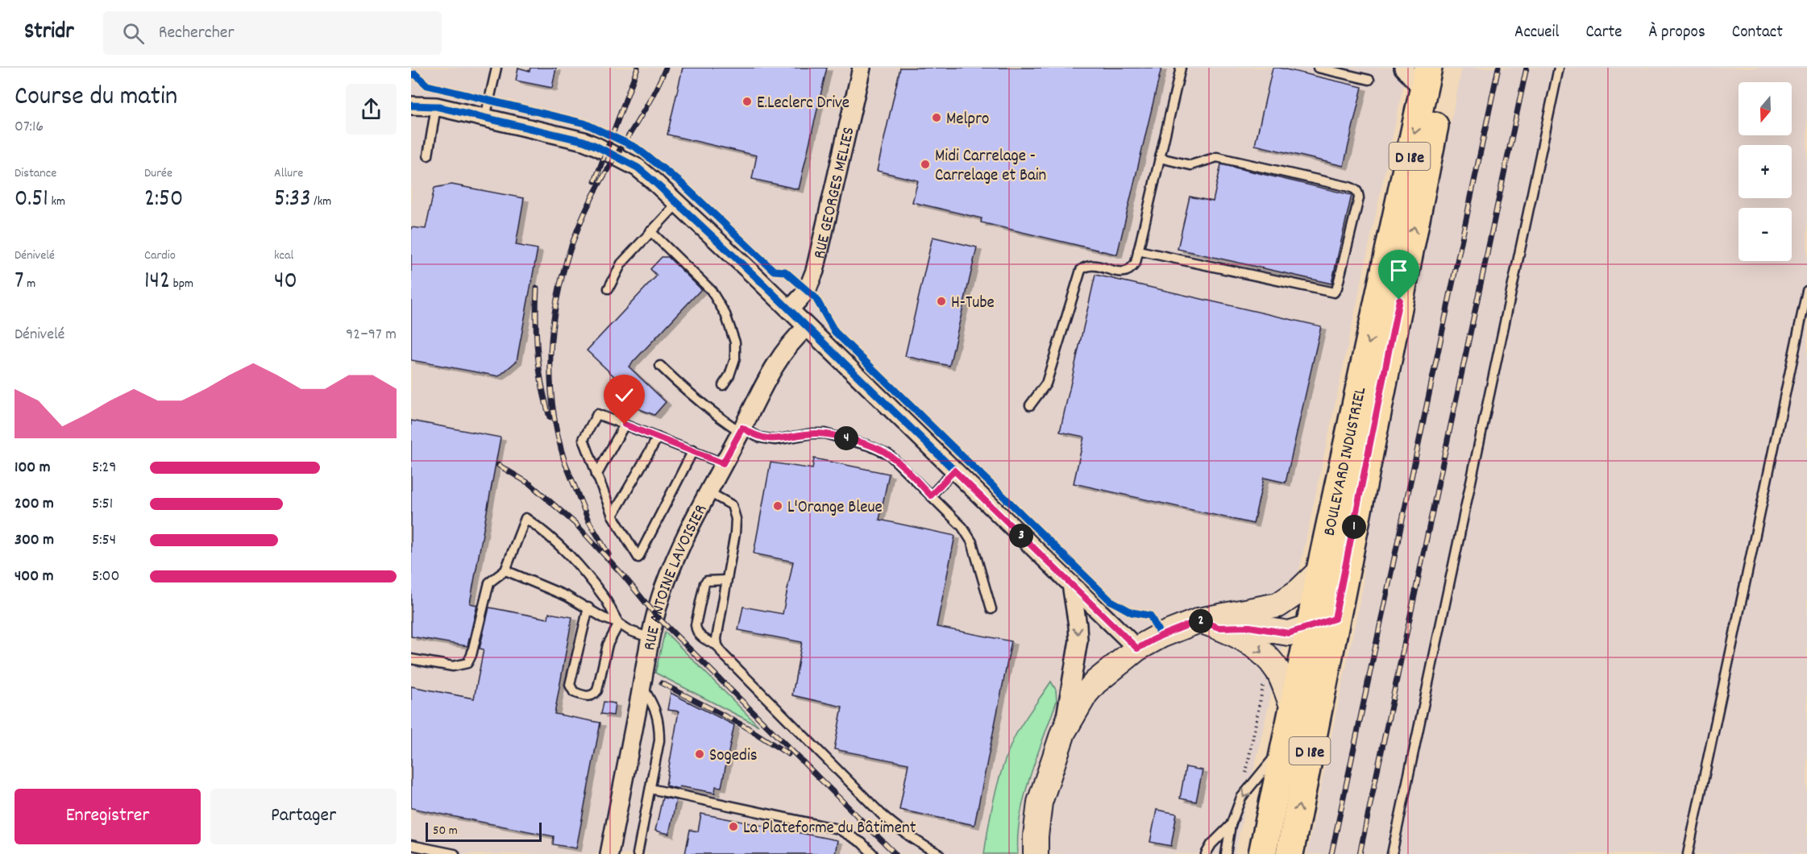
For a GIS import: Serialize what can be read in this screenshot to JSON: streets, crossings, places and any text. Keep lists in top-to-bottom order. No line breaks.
{"streets":{"main road":["D 18e","BOULEVARD INDUSTRIEL"],"street":["RUE GEORGES MELIES","RUE ANTOINE LAVOISIER"]},"places":["E.Leclerc Drive","Melpro","Midi Carrelage - Carrelage et Bain","H-Tube","L'Orange Bleue","Sogedis","La Plateforme du Bâtiment"],"scale_bar":"50 m","north":"bottom","page":{"header":"Stridr","search":"Rechercher","nav":["Accueil","Carte","À propos","Contact"],"heading":["Course du matin","07:16"],"map_buttons":["+","−"],"stats":[["Distance","0.51 km"],["Durée","2:50"],["Allure","5:33 /km"],["Dénivelé","7 m"],["Cardio","142 bpm"],["kcal","40"]],"chart":["Dénivelé","92–97 m"],"pins":["4","1","3","2"],"list":[{"name":"100 m","note":"5:29"},{"name":"200 m","note":"5:51"},{"name":"300 m","note":"5:54"},{"name":"400 m","note":"5:00"}],"buttons":["Enregistrer","Partager"],"scale":"50 m"}}
